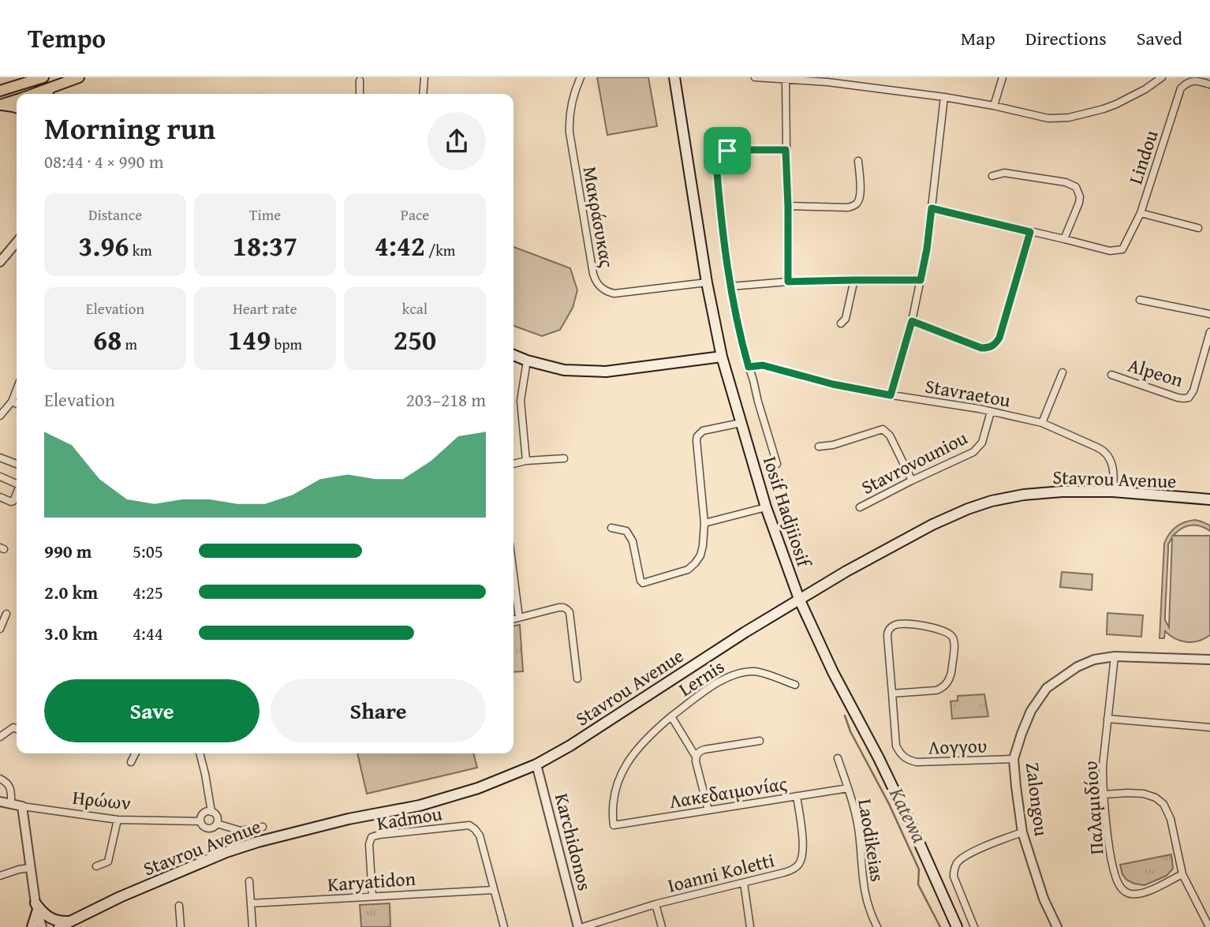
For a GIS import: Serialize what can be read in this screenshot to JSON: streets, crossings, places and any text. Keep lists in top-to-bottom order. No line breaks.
{"streets":{"main road":["Stavrou Avenue","Iosif Hadjiiosif"],"street":["Lindou","Μακράσυκας","Alpeon","Stavraetou","Stavrovouniou","Lernis","Λογγου","Λακεδαιμονίας","Zalongou","Ηρώων","Παλαμιδίου","Kadmou","Laodikeias","Karchidonos","Ioanni Koletti","Karyatidon"]},"crossings":[["Μακράσυκας","Iosif Hadjiiosif"],["Stavraetou","Stavrovouniou"],["Stavraetou","Stavrou Avenue"],["Stavrou Avenue","Iosif Hadjiiosif"],["Stavrou Avenue","Karchidonos"],["Lernis","Λακεδαιμονίας"],["Λογγου","Zalongou"],["Λακεδαιμονίας","Laodikeias"],["Λακεδαιμονίας","Ioanni Koletti"],["Zalongou","Παλαμιδίου"],["Kadmou","Karyatidon"]],"water":["Katewa"],"page":{"header":"Tempo","nav":["Map","Directions","Saved"],"heading":["Morning run","08:44 · 4 × 990 m"],"stats":[["Distance","3.96 km"],["Time","18:37"],["Pace","4:42 /km"],["Elevation","68 m"],["Heart rate","149 bpm"],["kcal","250"]],"chart":["Elevation","203–218 m"],"list":[{"name":"990 m","note":"5:05"},{"name":"2.0 km","note":"4:25"},{"name":"3.0 km","note":"4:44"}],"buttons":["Save","Share"]}}
